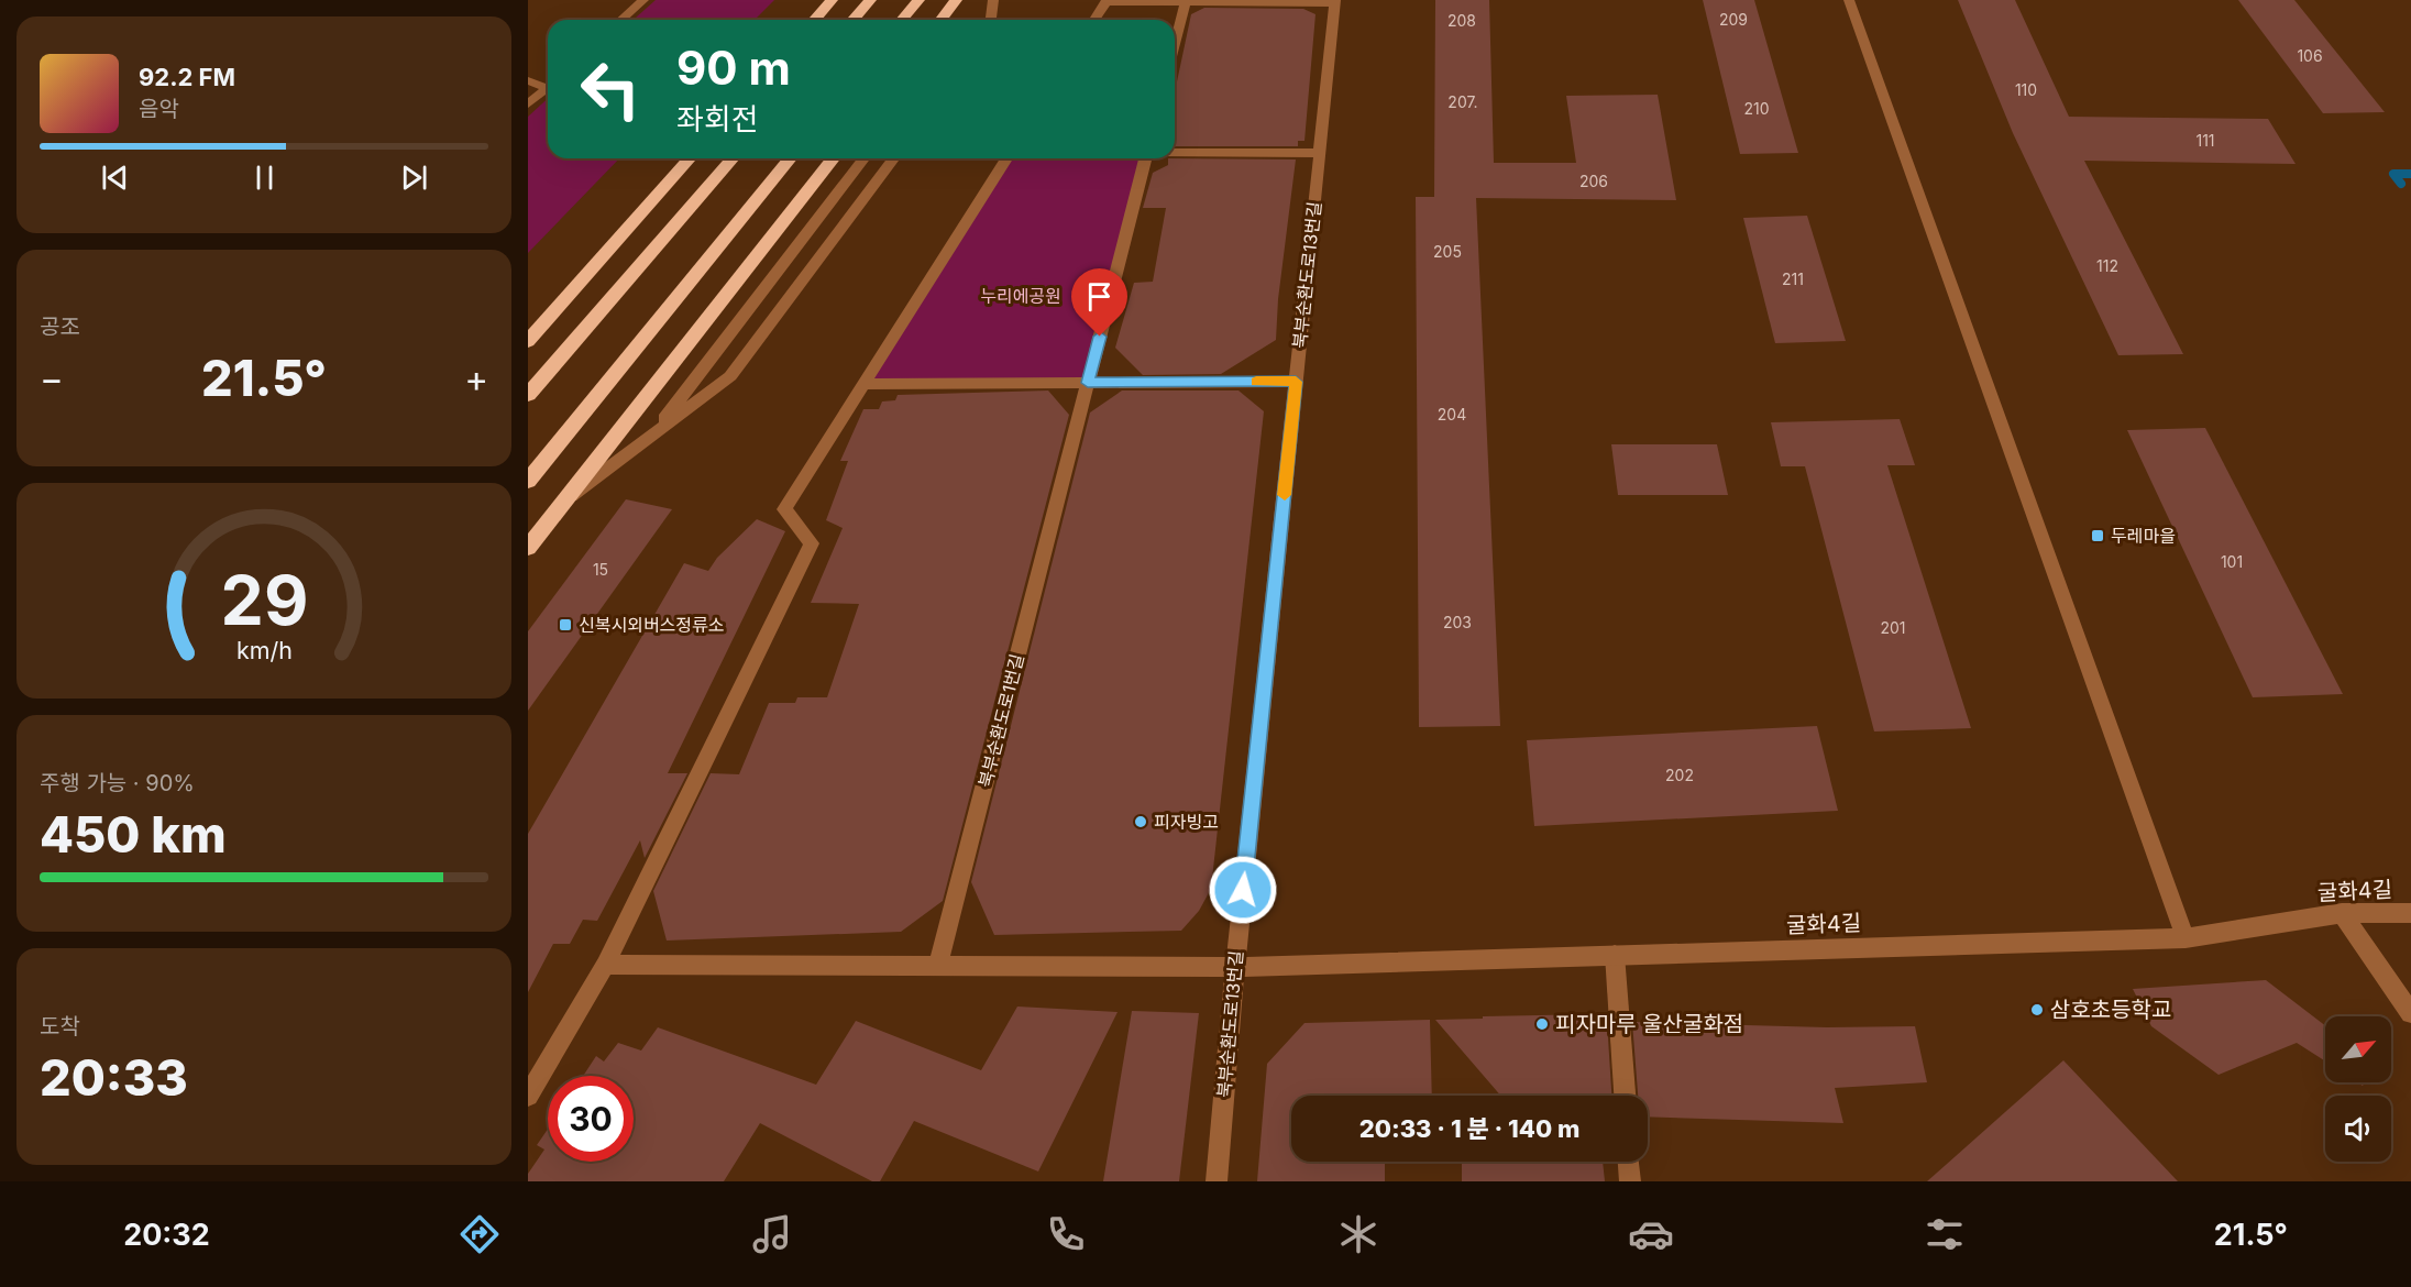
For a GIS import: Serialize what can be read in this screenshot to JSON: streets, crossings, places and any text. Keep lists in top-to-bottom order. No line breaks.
{"streets":{"street":["북부순환도로13번길","북부순환도로1번길","굴화4길"]},"crossings":[["북부순환도로13번길","굴화4길"],["북부순환도로1번길","굴화4길"]],"parks":["누리에공원"],"places":{"transit":["두레마을","신복시외버스정류소"],"other":["피자빙고","삼호초등학교","피자마루 울산굴화점"]},"house_numbers":["209","208","106","110","207.","210","111","206","205","112","211","204","101","15","203","201","202"],"north":"top right","page":{"turn":["90 m","좌회전"],"song":["92.2 FM","음악"],"tile":["공조",["주행 가능 · 90%","450 km"],["도착","20:33"]],"heat":["−","21.5°","+"],"limit":"30","trip":"20:33 · 1 분 · 140 m","tabs":["20:32","21.5°"],"gauge":["29","km/h"]}}
